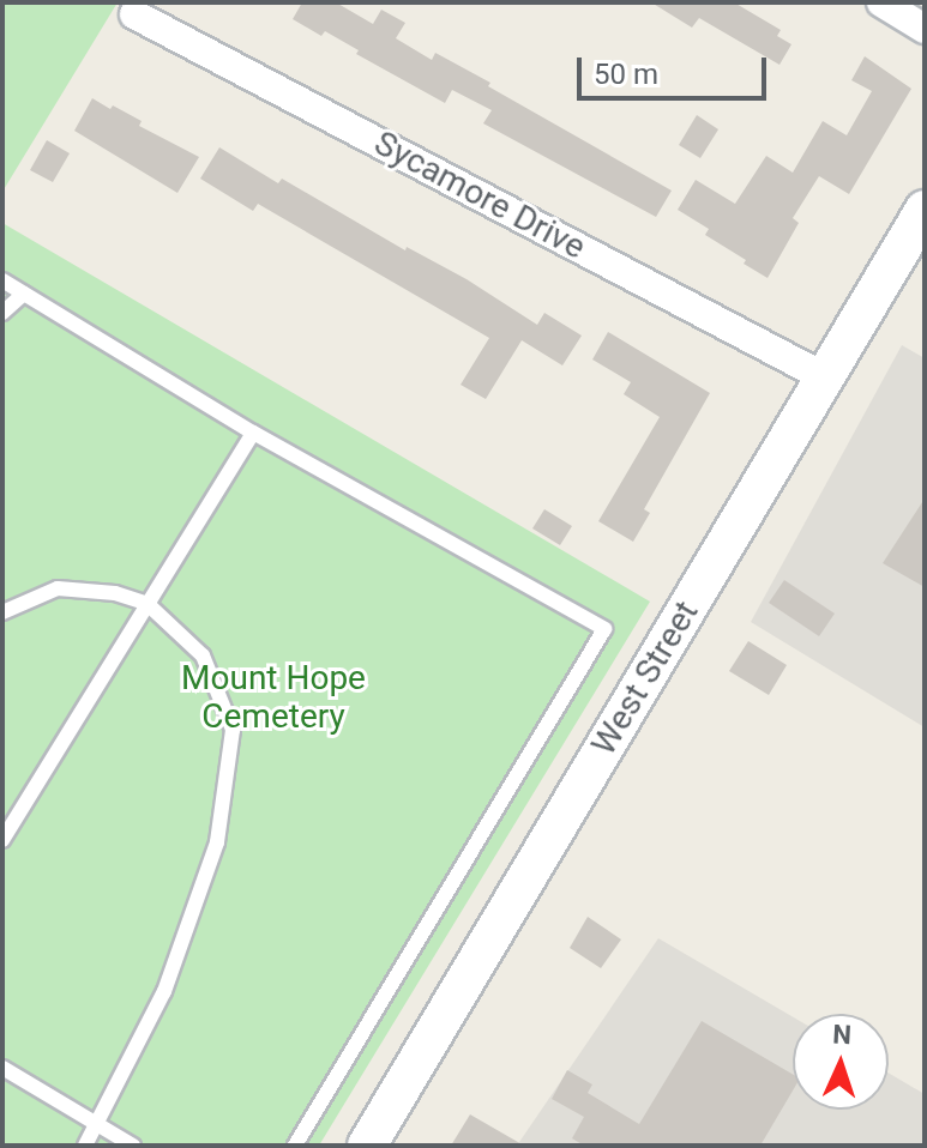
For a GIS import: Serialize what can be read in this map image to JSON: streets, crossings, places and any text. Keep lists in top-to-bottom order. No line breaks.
{"streets":{"main road":["West Street"],"street":["Sycamore Drive"]},"crossings":[["Sycamore Drive","West Street"]],"parks":["Mount Hope Cemetery"],"scale_bar":"50 m","north":"top"}
